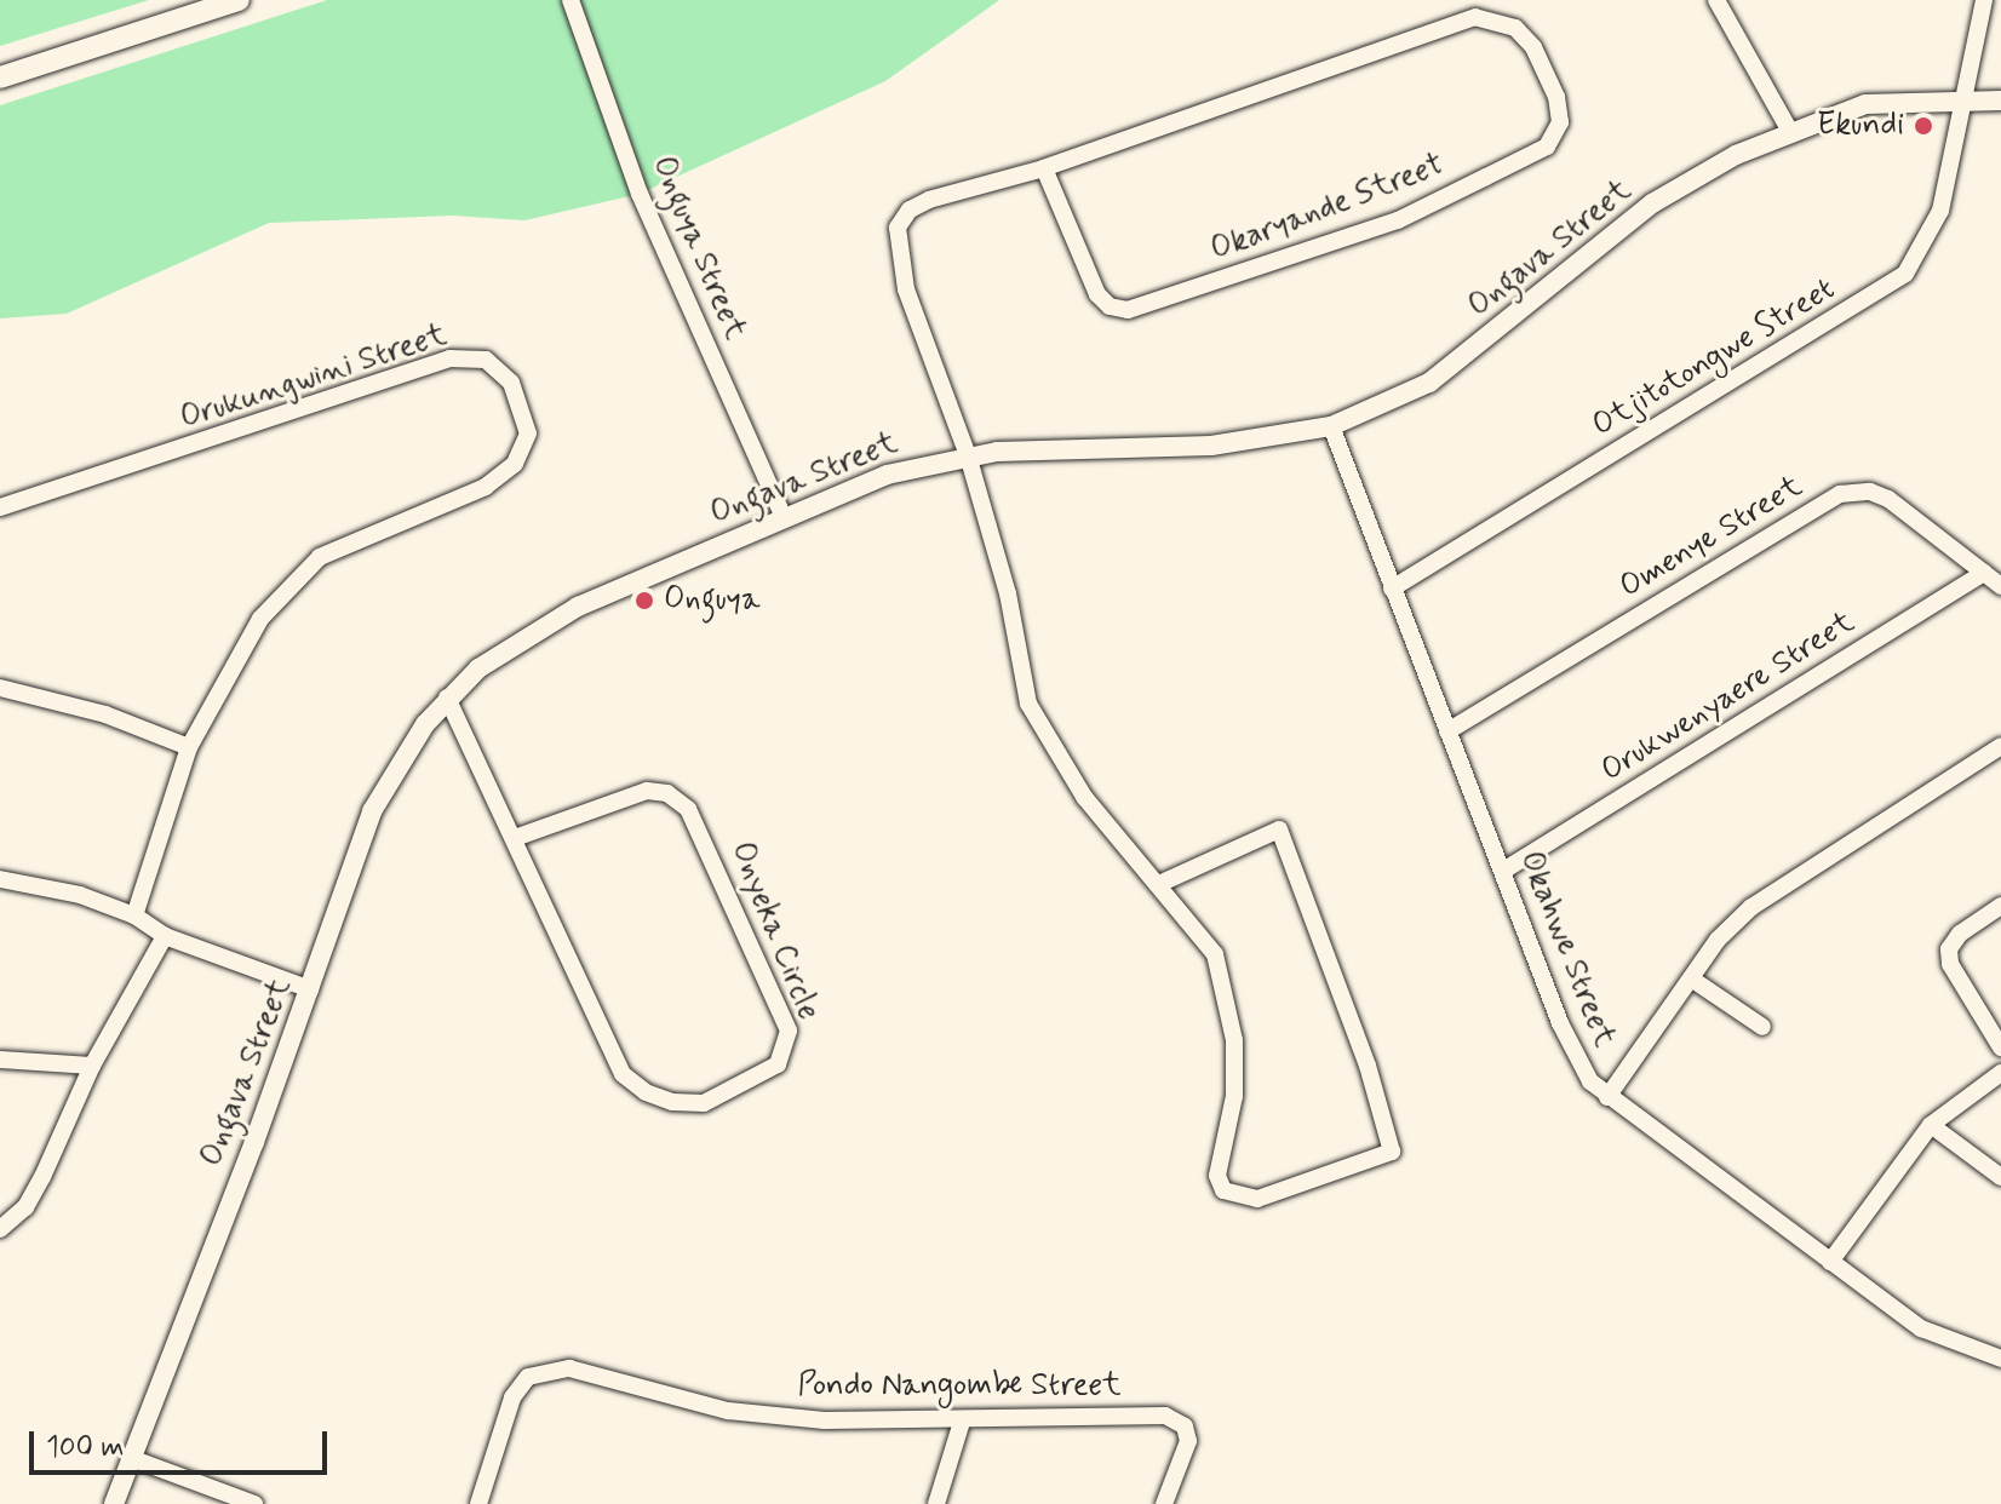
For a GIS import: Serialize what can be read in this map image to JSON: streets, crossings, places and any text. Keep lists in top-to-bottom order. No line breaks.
{"streets":{"street":["Okaryande Street","Onguya Street","Ongava Street","Otjitotongwe Street","Orukungwini Street","Omenye Street","Orukwenyaere Street","Onyeka Circle","Okahwe Street","Pondo Nangombe Street"]},"crossings":[["Okaryande Street","Ongava Street"],["Onguya Street","Ongava Street"],["Ongava Street","Otjitotongwe Street"],["Ongava Street","Onyeka Circle"],["Ongava Street","Okahwe Street"],["Otjitotongwe Street","Okahwe Street"],["Omenye Street","Orukwenyaere Street"],["Omenye Street","Okahwe Street"],["Orukwenyaere Street","Okahwe Street"]],"places":["Ekundi","Onguya"],"scale_bar":"100 m"}
